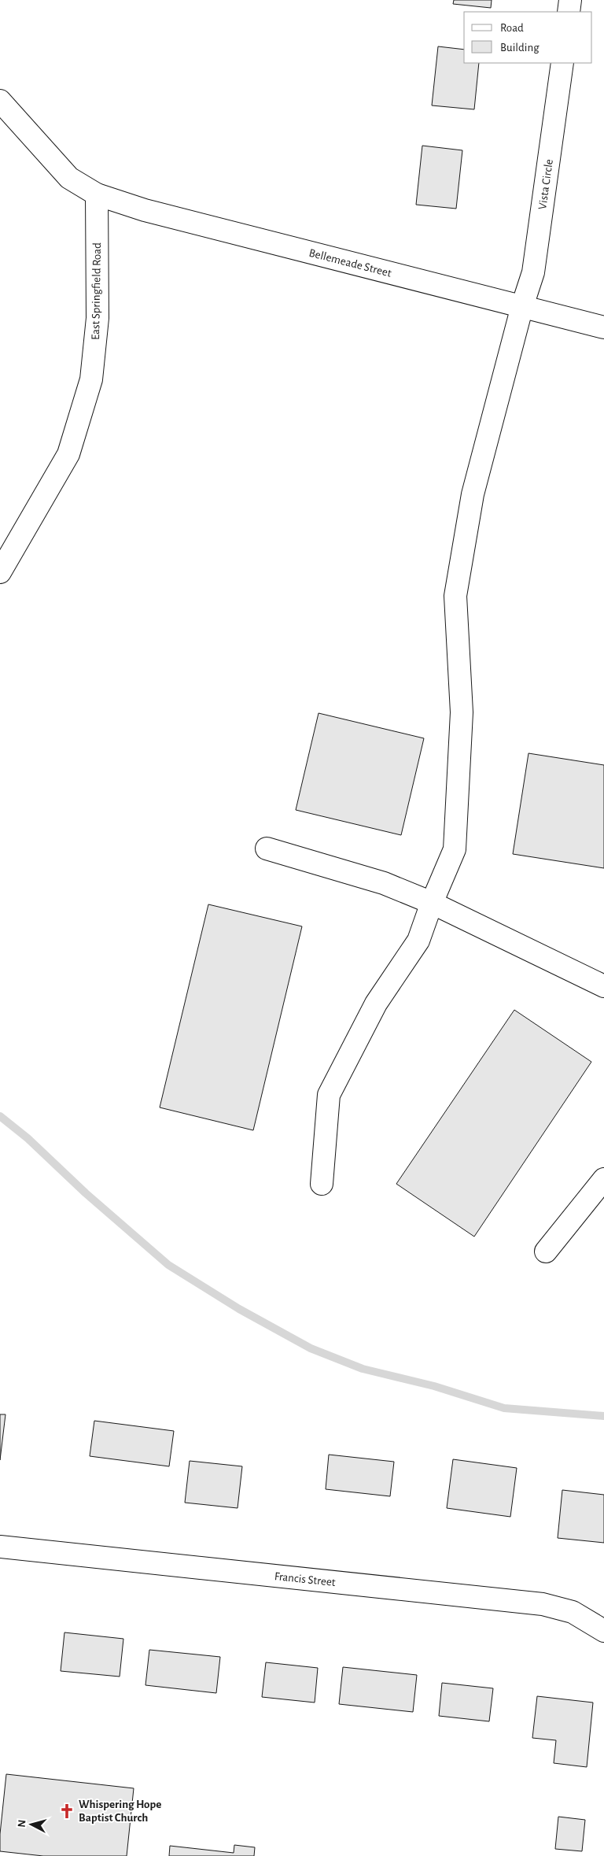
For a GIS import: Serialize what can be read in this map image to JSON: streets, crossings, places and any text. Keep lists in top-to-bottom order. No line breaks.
{"streets":{"street":["Vista Circle","Bellemeade Street","East Springfield Road","Francis Street"]},"crossings":[["Vista Circle","Bellemeade Street"],["Bellemeade Street","East Springfield Road"]],"places":{"church":["Whispering Hope Baptist Church"]},"legend":["Road","Building"],"north":"left"}
